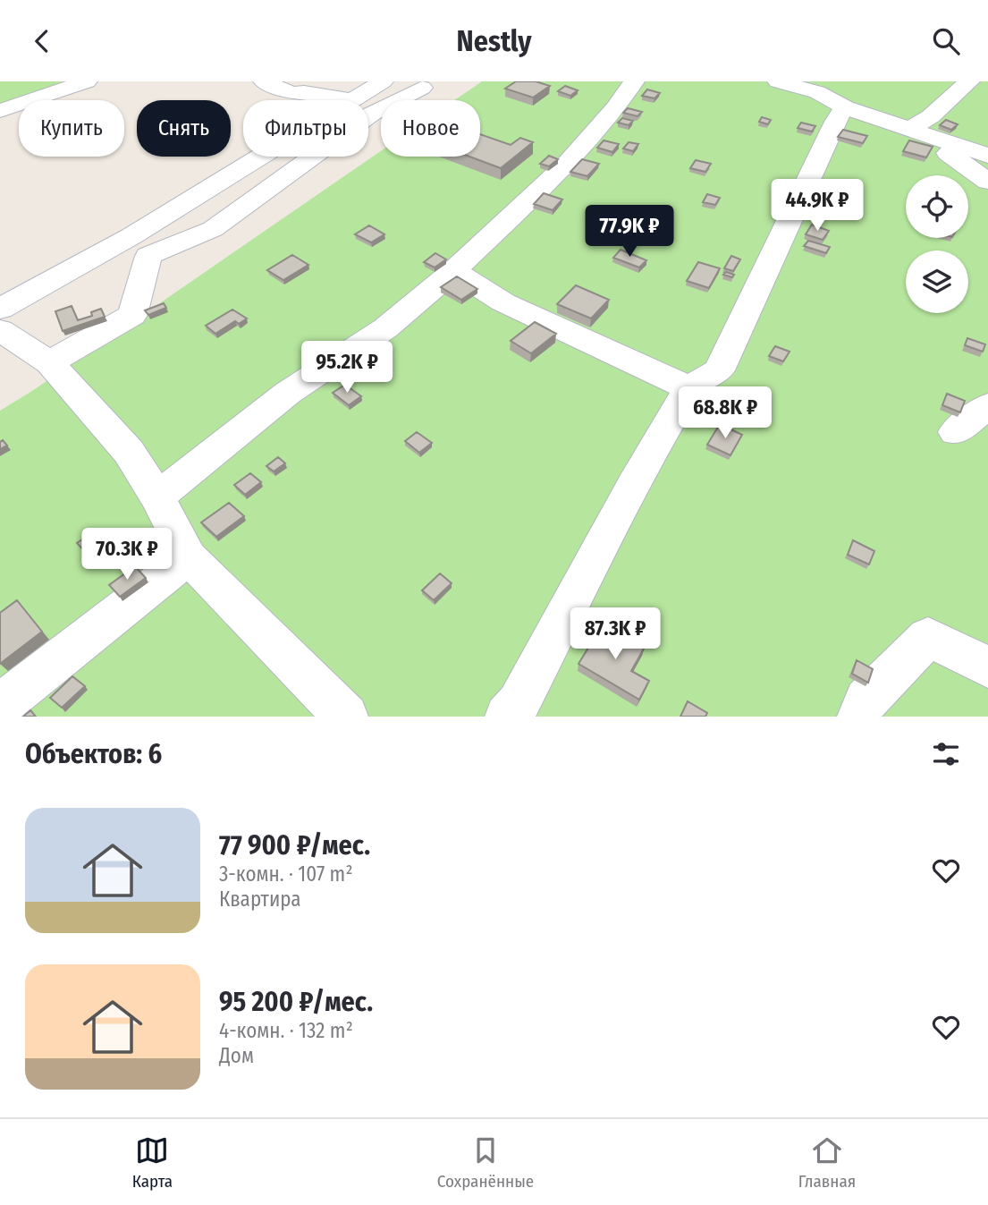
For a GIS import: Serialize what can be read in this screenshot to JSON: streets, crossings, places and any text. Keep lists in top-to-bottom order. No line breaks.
{"page":{"header":"Nestly","chip":["Купить","Снять","Фильтры","Новое"],"price":["44.9K ₽","77.9K ₽","95.2K ₽","68.8K ₽","70.3K ₽","87.3K ₽"],"heading":"Объектов: 6","list":[{"name":"77 900 ₽/мес.","note":"3-комн. · 107 m² · Квартира"},{"name":"95 200 ₽/мес.","note":"4-комн. · 132 m² · Дом"}],"tabs":["Карта","Сохранённые","Главная"]}}
